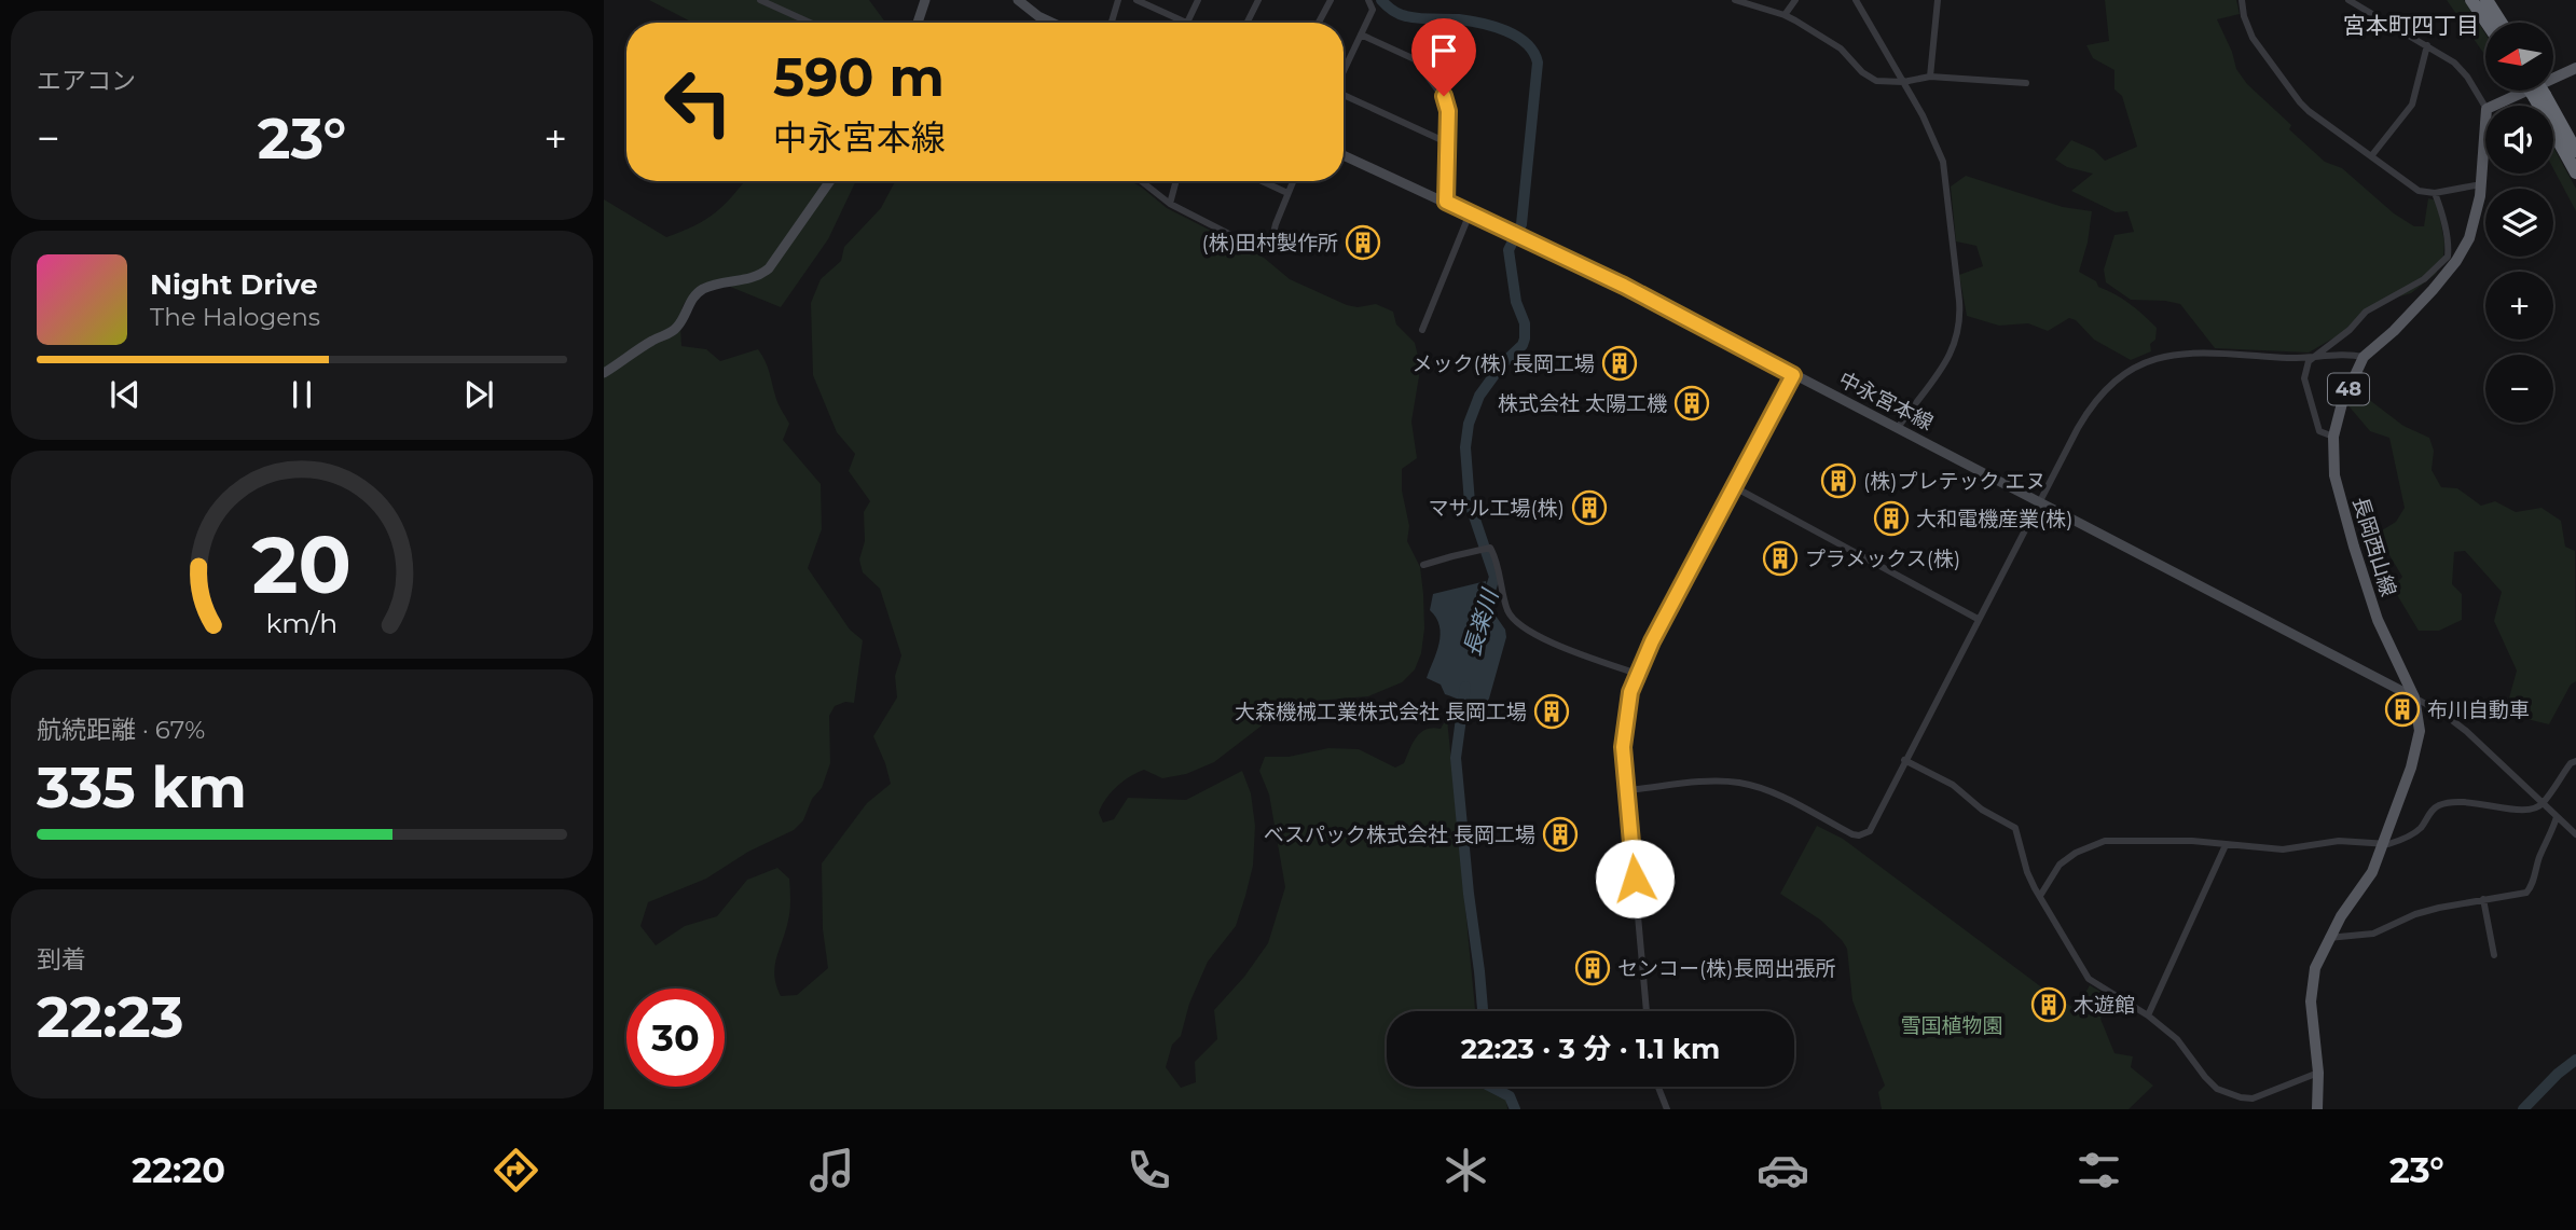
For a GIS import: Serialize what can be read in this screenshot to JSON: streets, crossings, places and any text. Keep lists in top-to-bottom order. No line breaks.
{"streets":{"main road":["48","中永宮本線","長岡西山線"]},"crossings":[["中永宮本線","長岡西山線"]],"districts":["宮本町四丁目"],"water":["長楽川"],"parks":["雪国植物園"],"places":{"building":["(株)田村製作所","メック(株) 長岡工場","株式会社 太陽工機","(株)プレテック エヌ","マサル工場(株)","大和電機産業(株)","プラメックス(株)","布川自動車","大森機械工業株式会社 長岡工場","ベスパック株式会社 長岡工場","センコー(株)長岡出張所","木遊館"]},"north":"left","page":{"tile":["エアコン",["航続距離 · 67%","335 km"],["到着","22:23"]],"map_buttons":["+","−"],"turn":["590 m","中永宮本線"],"heat":["−","23°","+"],"song":["Night Drive","The Halogens"],"limit":"30","trip":"22:23 · 3 分 · 1.1 km","tabs":["22:20","23°"],"gauge":["20","km/h"]}}
